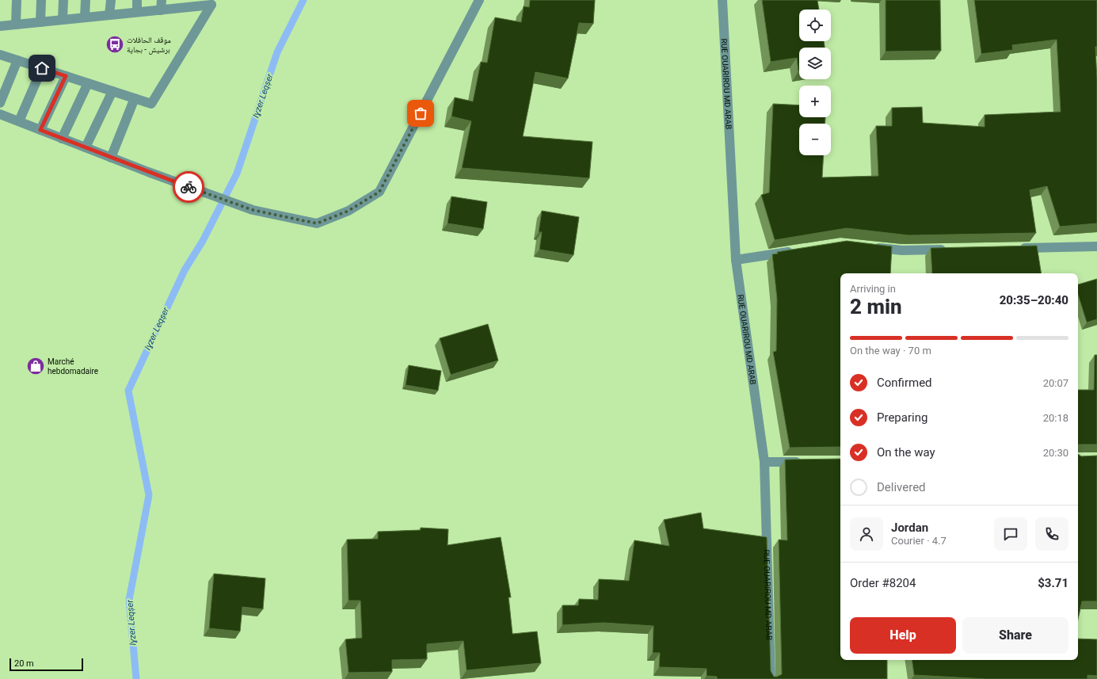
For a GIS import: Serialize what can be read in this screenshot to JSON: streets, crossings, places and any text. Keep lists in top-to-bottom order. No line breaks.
{"streets":{"street":["RUE OUARIROU MD ARAB"]},"water":["Iɣzer Leqṣer"],"places":{"bus stop":["موقف الحافلات برشيش - بجاية"],"shop":["Marché hebdomadaire"]},"scale_bar":"20 m","page":{"map_buttons":["+","−"],"heading":["2 min","Arriving in","20:35–20:40"],"panel":["Jordan","Courier · 4.7","Order #8204","$3.71"],"bar":"On the way · 70 m","list":[["Confirmed","20:07"],["Preparing","20:18"],["On the way","20:30"],"Delivered"],"buttons":["Help","Share"],"scale":"20 m"}}
